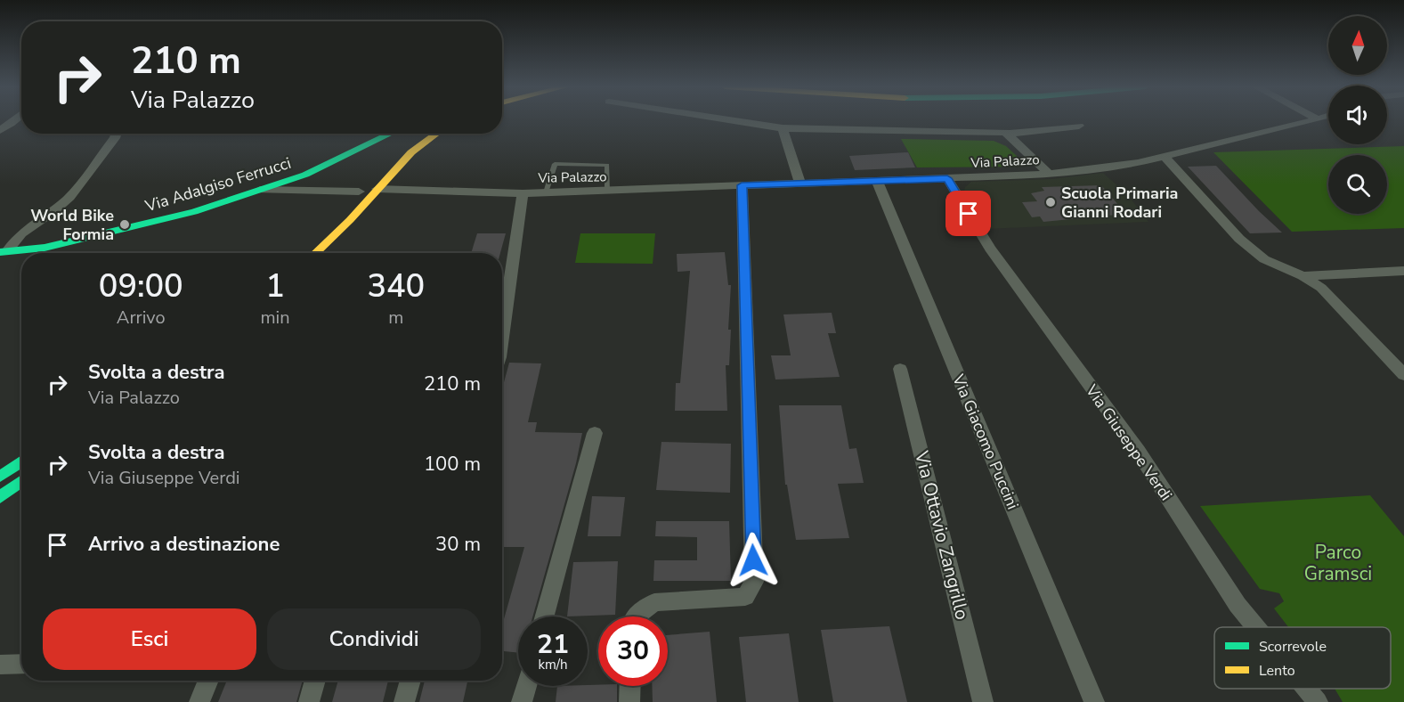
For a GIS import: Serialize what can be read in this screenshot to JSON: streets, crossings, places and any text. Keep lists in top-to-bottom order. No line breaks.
{"streets":{"main road":["Via Adalgiso Ferrucci"],"street":["Via Palazzo","Via Giacomo Puccini","Via Giuseppe Verdi","Via Ottavio Zangrillo"]},"crossings":[["Via Palazzo","Via Giacomo Puccini"],["Via Palazzo","Via Giuseppe Verdi"]],"parks":["Parco Gramsci"],"places":["Scuola Primaria Gianni Rodari","World Bike Formia"],"legend":["Scorrevole","Lento"],"north":"top","page":{"turn":["210 m","Via Palazzo"],"eta":["09:00","Arrivo","1","min","340","m"],"list":[{"name":"Svolta a destra","note":"Via Palazzo","value":"210 m"},{"name":"Svolta a destra","note":"Via Giuseppe Verdi","value":"100 m"},{"name":"Arrivo a destinazione","value":"30 m"}],"buttons":["Esci","Condividi"],"speed":"21 km/h","limit":"30"}}
